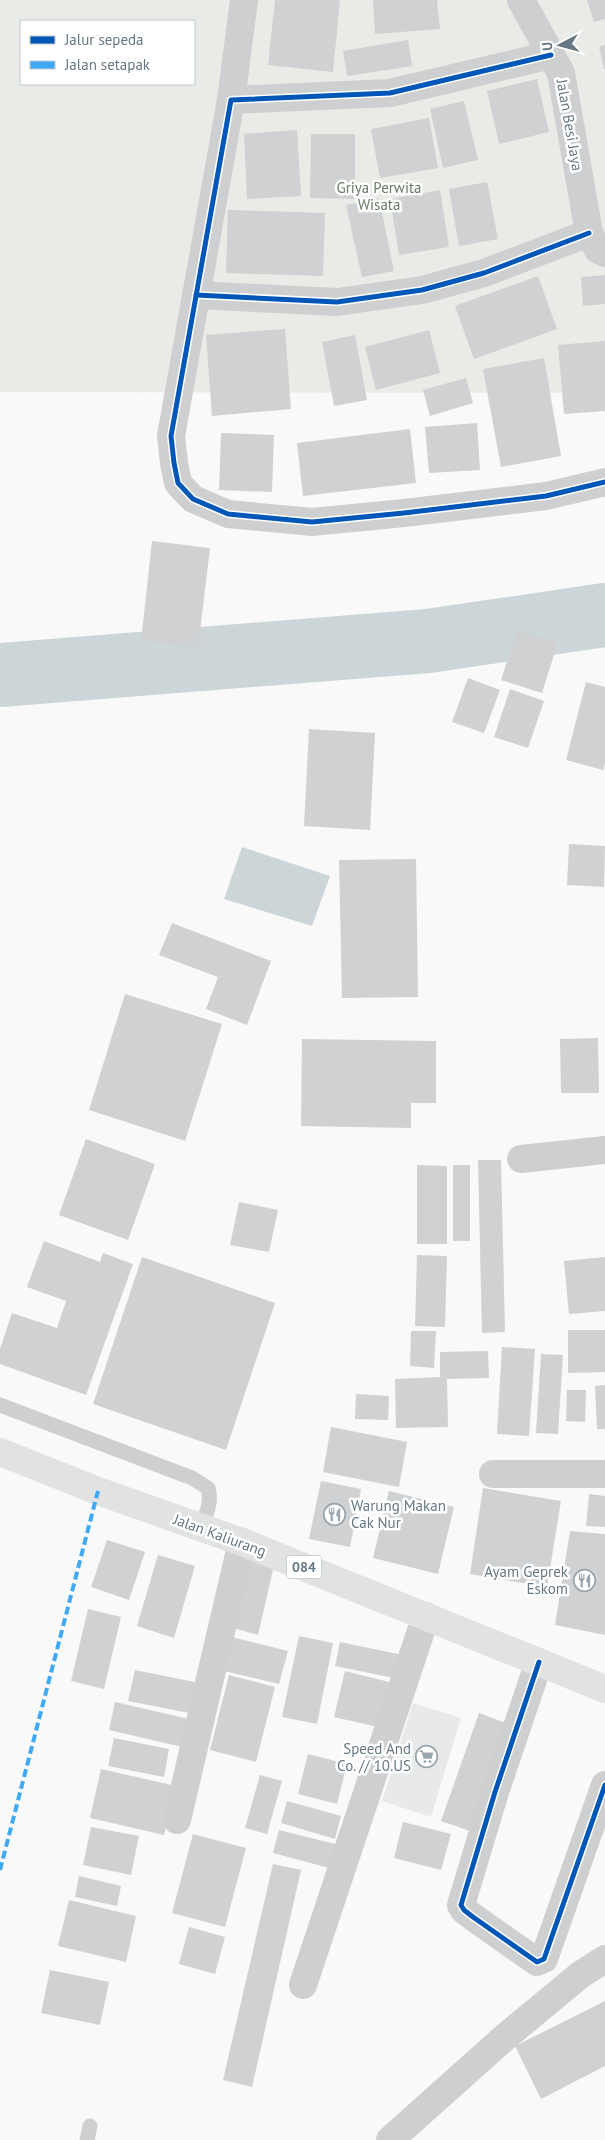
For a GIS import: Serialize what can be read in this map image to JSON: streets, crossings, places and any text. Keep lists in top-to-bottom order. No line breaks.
{"streets":{"main road":["Jalan Kaliurang","084"],"street":["Jalan Besi Jaya"]},"parks":["Griya Perwita Wisata"],"places":{"restaurant":["Warung Makan Cak Nur","Ayam Geprek Eskom"],"supermarket":["Speed And Co. // 10.US"]},"legend":["Jalur sepeda","Jalan setapak"],"north":"left"}
